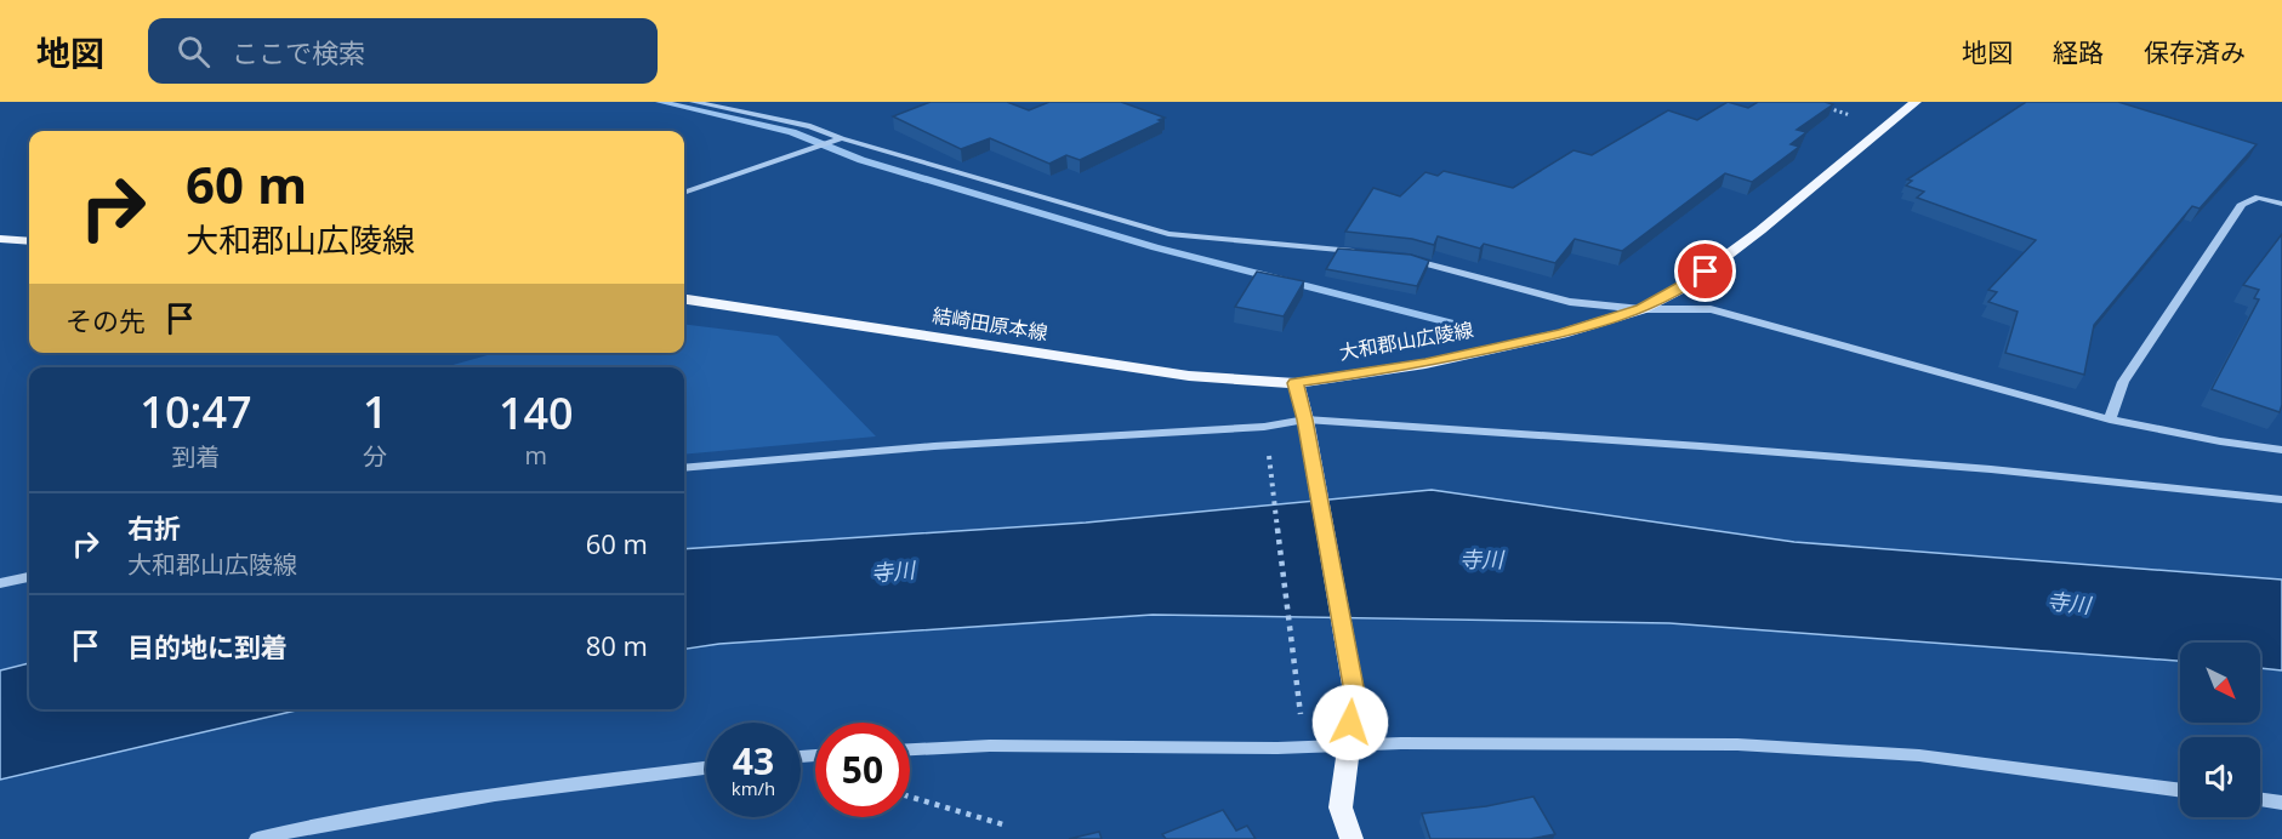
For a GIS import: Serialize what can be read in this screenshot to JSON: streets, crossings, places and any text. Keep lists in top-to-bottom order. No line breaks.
{"streets":{"main road":["結崎田原本線","大和郡山広陵線"]},"crossings":[["結崎田原本線","大和郡山広陵線"]],"water":["寺川"],"north":"bottom right","page":{"header":"地図","search":"ここで検索","nav":["地図","経路","保存済み"],"turn":["60 m","大和郡山広陵線"],"then":"その先","eta":["10:47","到着","1","分","140","m"],"list":[{"name":"右折","note":"大和郡山広陵線","value":"60 m"},{"name":"目的地に到着","value":"80 m"}],"speed":"43 km/h","limit":"50"}}
